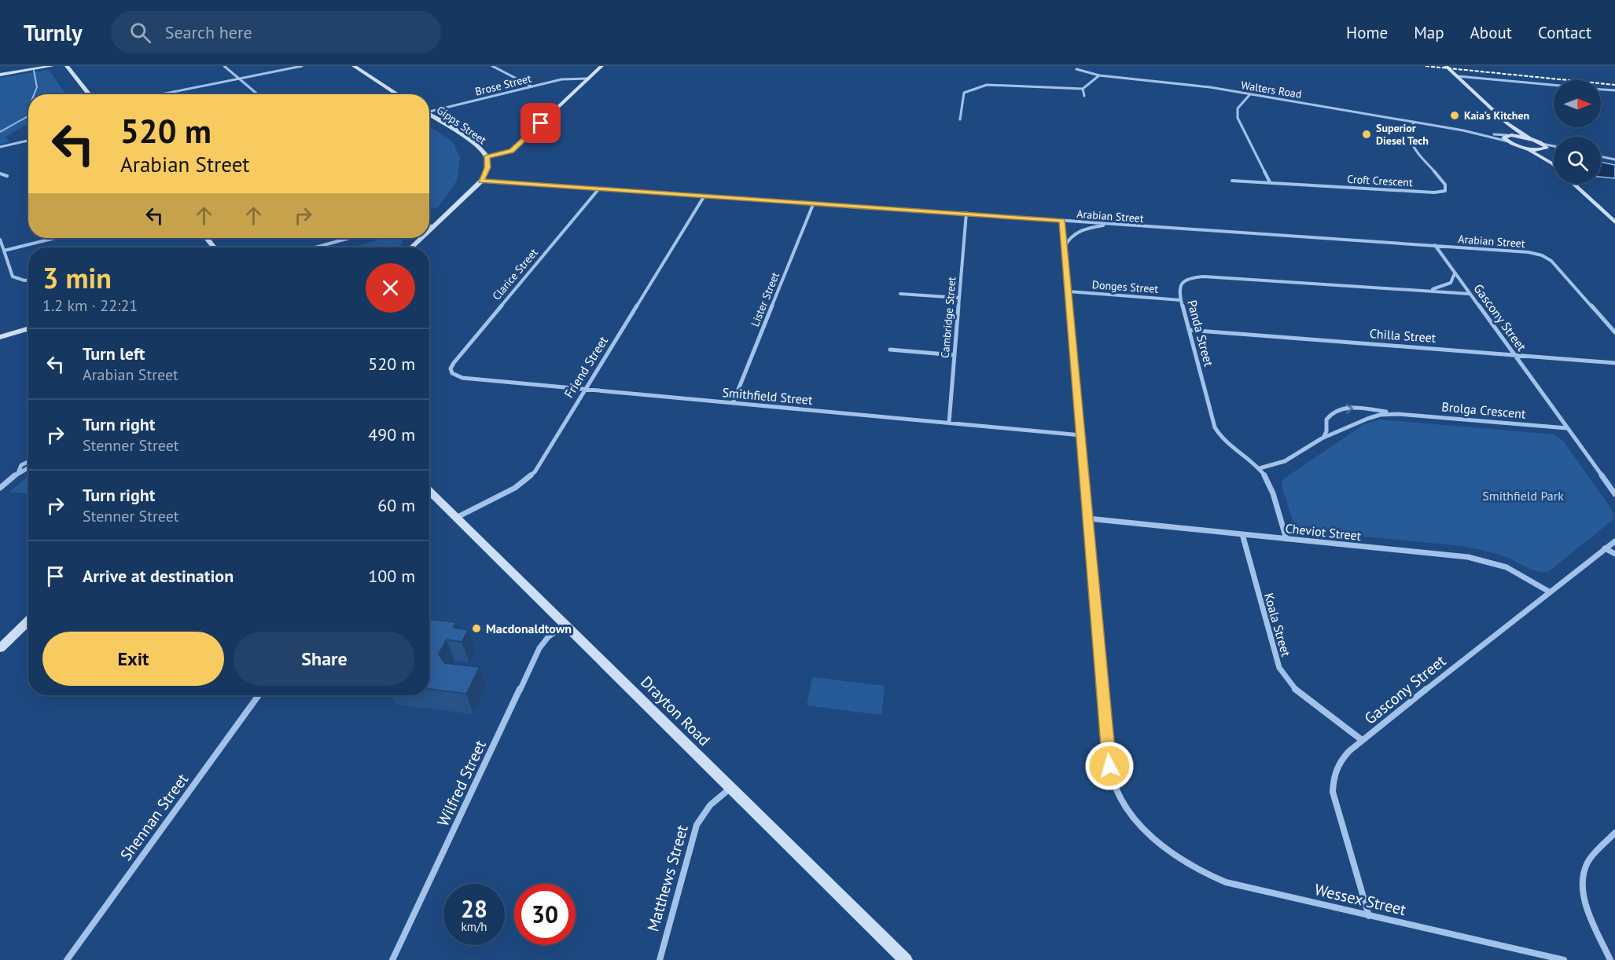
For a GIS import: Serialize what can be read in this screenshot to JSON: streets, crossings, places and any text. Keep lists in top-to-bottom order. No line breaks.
{"streets":{"main road":["Gipps Street","Drayton Road"],"street":["Brose Street","Walters Road","Croft Crescent","Arabian Street","Clarice Street","Donges Street","Lister Street","Cambridge Street","Gascony Street","Panda Street","Chilla Street","Friend Street","Smithfield Street","Brolga Crescent","Cheviot Street","Koala Street","Wilfred Street","Shennan Street","Matthews Street","Wessex Street"]},"crossings":[["Walters Road","Croft Crescent"],["Arabian Street","Clarice Street"],["Arabian Street","Lister Street"],["Arabian Street","Cambridge Street"],["Arabian Street","Gascony Street"],["Arabian Street","Friend Street"],["Arabian Street","Wessex Street"],["Clarice Street","Smithfield Street"],["Donges Street","Panda Street"],["Donges Street","Wessex Street"],["Lister Street","Smithfield Street"],["Cambridge Street","Smithfield Street"],["Gascony Street","Panda Street"],["Gascony Street","Chilla Street"],["Gascony Street","Brolga Crescent"],["Gascony Street","Cheviot Street"],["Gascony Street","Koala Street"],["Gascony Street","Wessex Street"],["Panda Street","Chilla Street"],["Panda Street","Brolga Crescent"],["Panda Street","Cheviot Street"],["Friend Street","Smithfield Street"],["Friend Street","Drayton Road"],["Smithfield Street","Wessex Street"],["Cheviot Street","Koala Street"],["Cheviot Street","Wessex Street"],["Drayton Road","Wilfred Street"],["Drayton Road","Matthews Street"]],"parks":["Smithfield Park"],"places":["Kaia's Kitchen","Superior Diesel Tech","Macdonaldtown"],"north":"right","page":{"header":"Turnly","search":"Search here","nav":["Home","Map","About","Contact"],"turn":["520 m","Arabian Street"],"heading":["3 min","1.2 km · 22:21"],"list":[{"name":"Turn left","note":"Arabian Street","value":"520 m"},{"name":"Turn right","note":"Stenner Street","value":"490 m"},{"name":"Turn right","note":"Stenner Street","value":"60 m"},{"name":"Arrive at destination","value":"100 m"}],"buttons":["Exit","Share"],"speed":"28 km/h","limit":"30"}}
